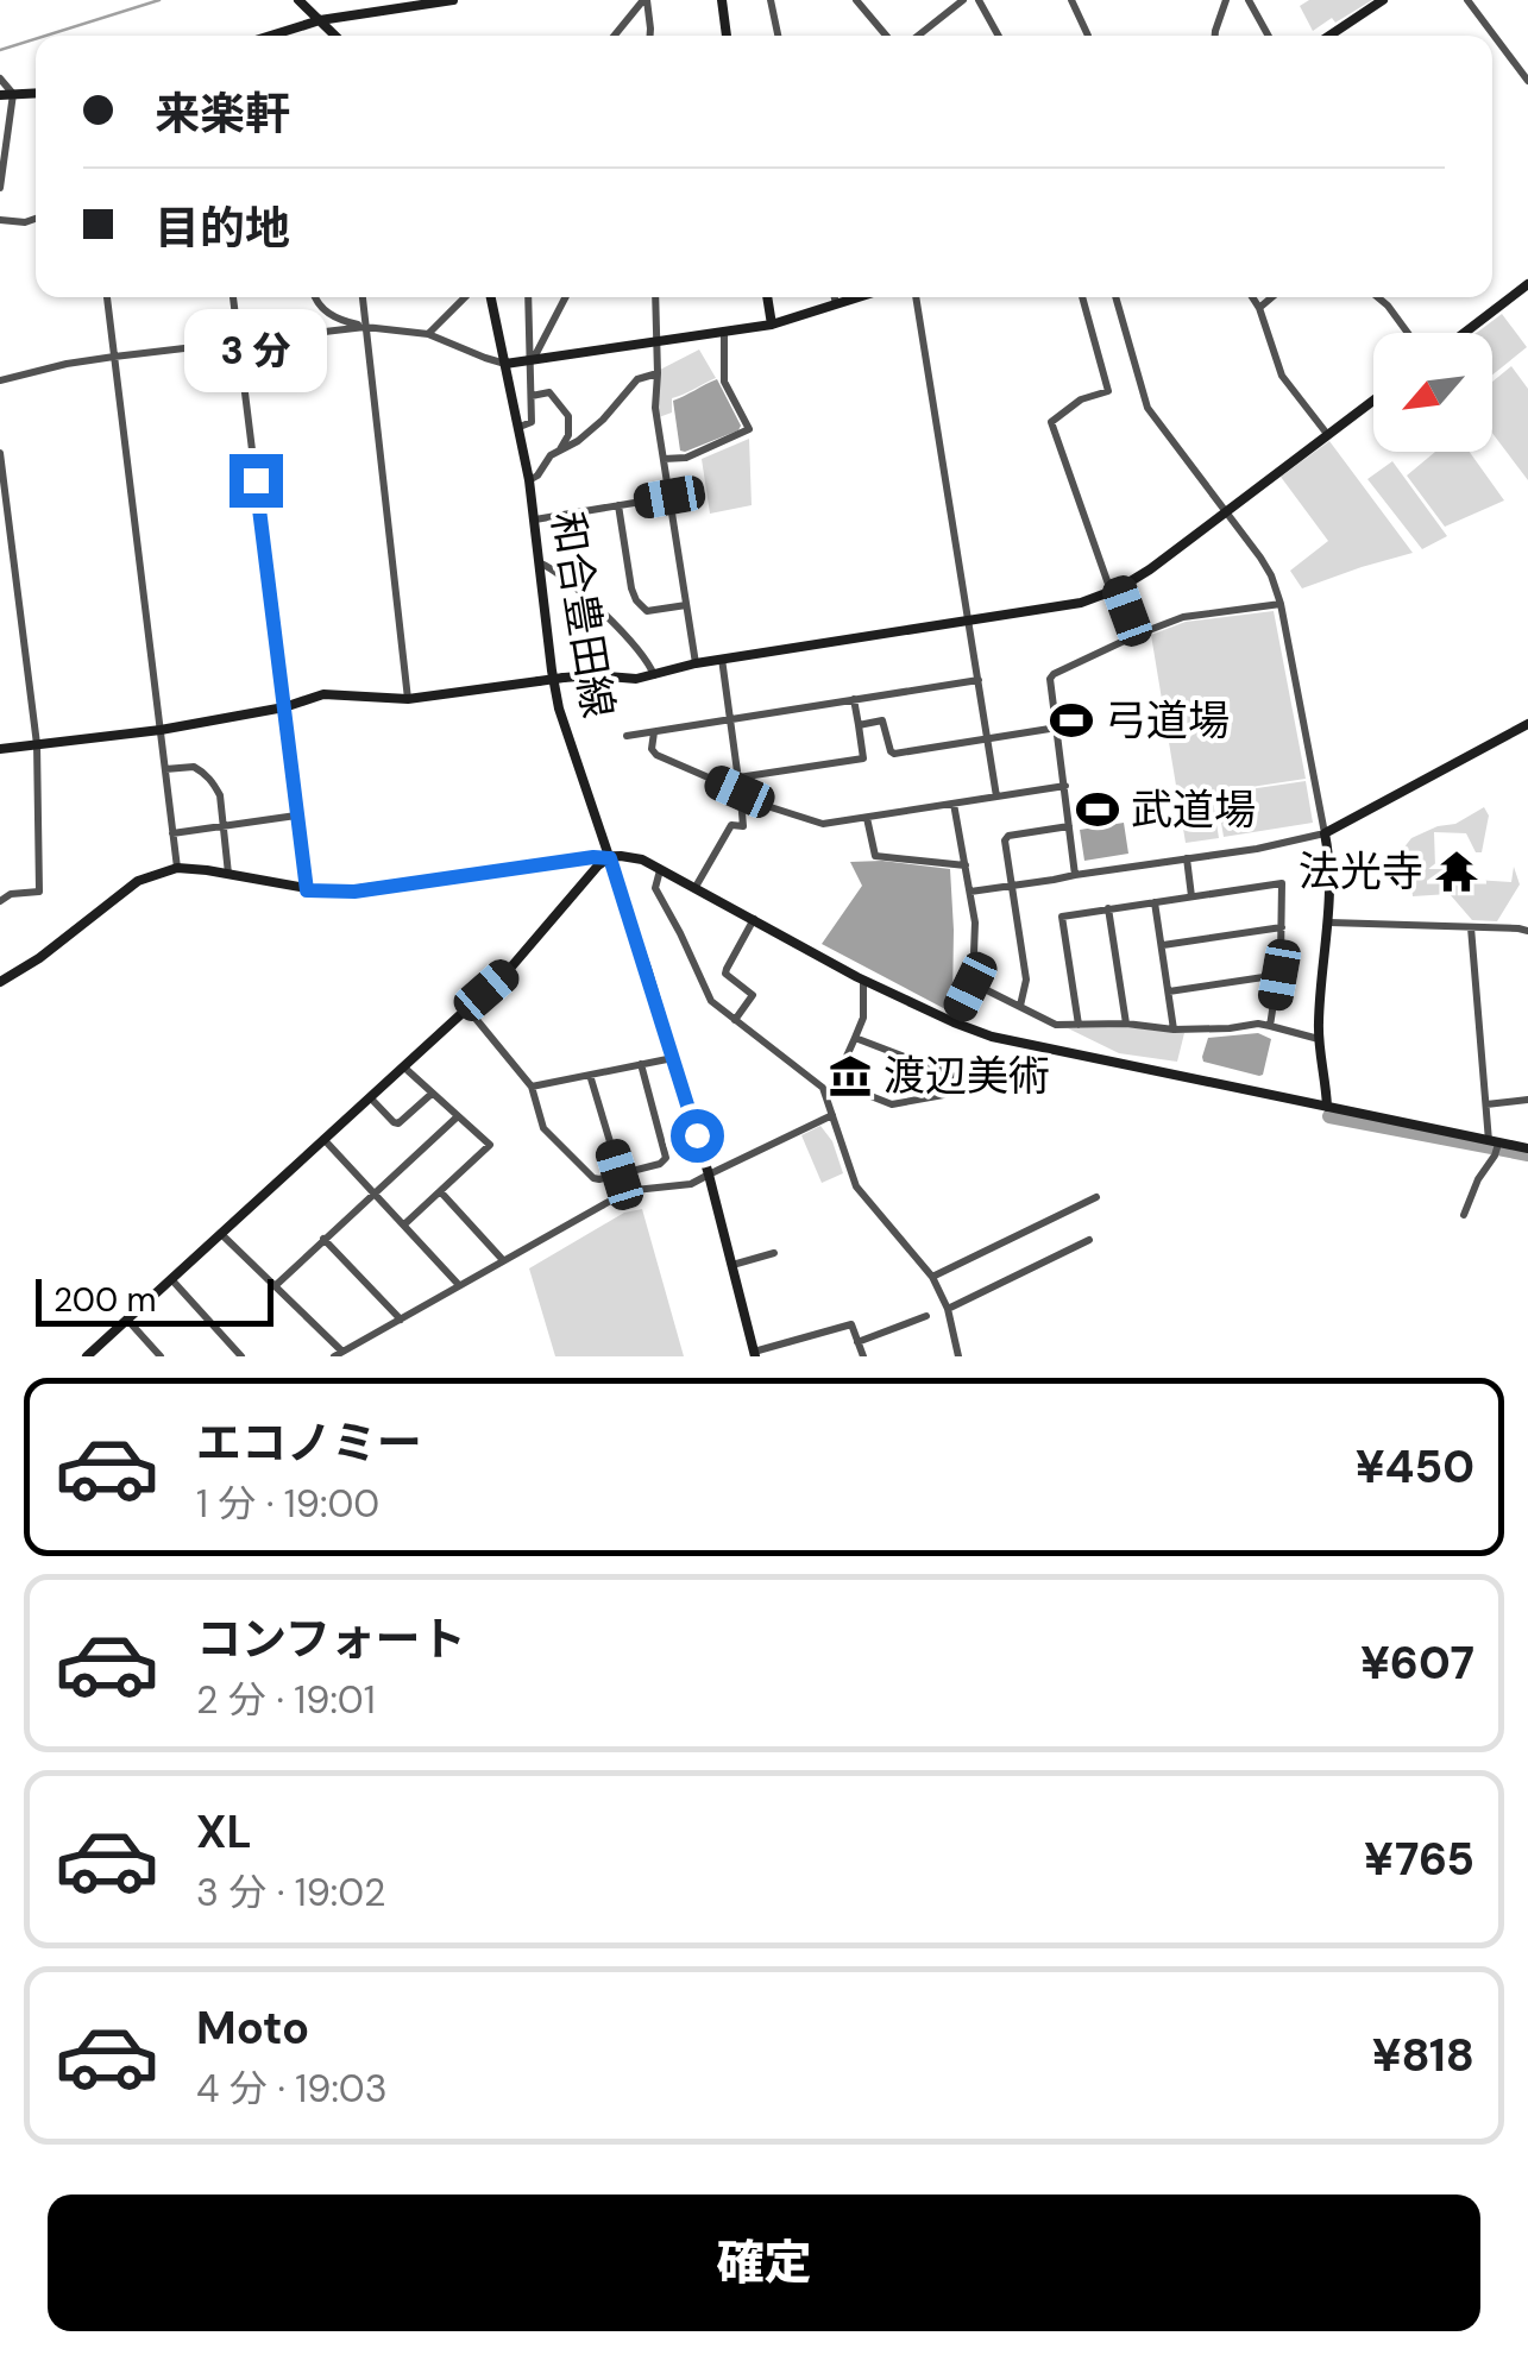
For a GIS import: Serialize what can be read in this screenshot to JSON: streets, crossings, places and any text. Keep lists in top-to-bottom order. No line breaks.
{"streets":{"street":["和合豊田線"]},"places":{"sports":["弓道場","武道場"],"temple":["法光寺"],"museum":["渡辺美術"]},"scale_bar":"200 m","north":"bottom left","page":{"banner":["来楽軒","目的地"],"bubble":"3 分","scale":"200 m","list":[{"name":"エコノミー","note":"1 分 · 19:00","value":"¥450"},{"name":"コンフォート","note":"2 分 · 19:01","value":"¥607"},{"name":"XL","note":"3 分 · 19:02","value":"¥765"},{"name":"Moto","note":"4 分 · 19:03","value":"¥818"}],"buttons":"確定"}}
